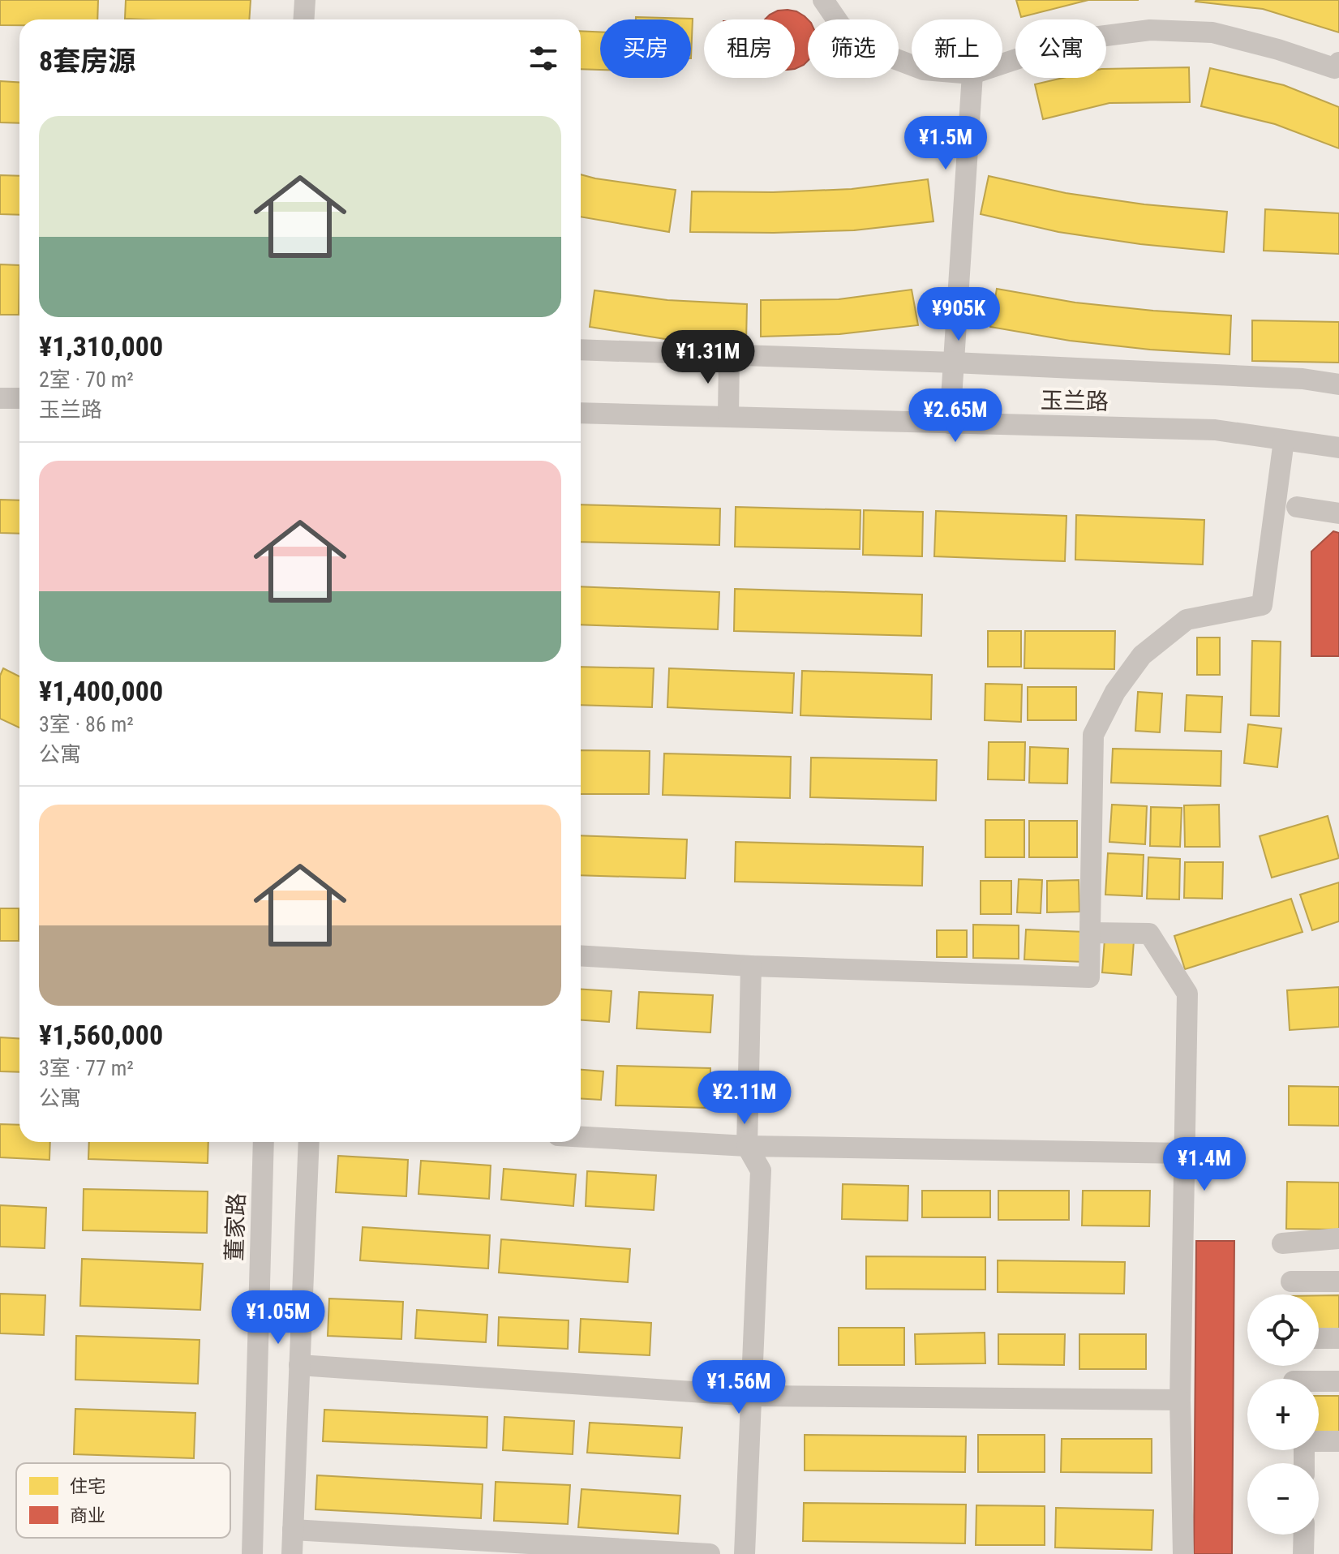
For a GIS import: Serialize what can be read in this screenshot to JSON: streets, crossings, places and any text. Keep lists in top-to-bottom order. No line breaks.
{"streets":{"street":["玉兰路","董家路"]},"legend":["住宅","商业"],"page":{"chip":["买房","租房","筛选","新上","公寓"],"heading":"8套房源","list":[{"name":"¥1,310,000","note":"2室 · 70 m² · 玉兰路"},{"name":"¥1,400,000","note":"3室 · 86 m² · 公寓"},{"name":"¥1,560,000","note":"3室 · 77 m² · 公寓"}],"price":["¥1.5M","¥905K","¥1.31M","¥2.65M","¥2.11M","¥1.4M","¥1.05M","¥1.56M"],"map_buttons":["+","−"]}}
